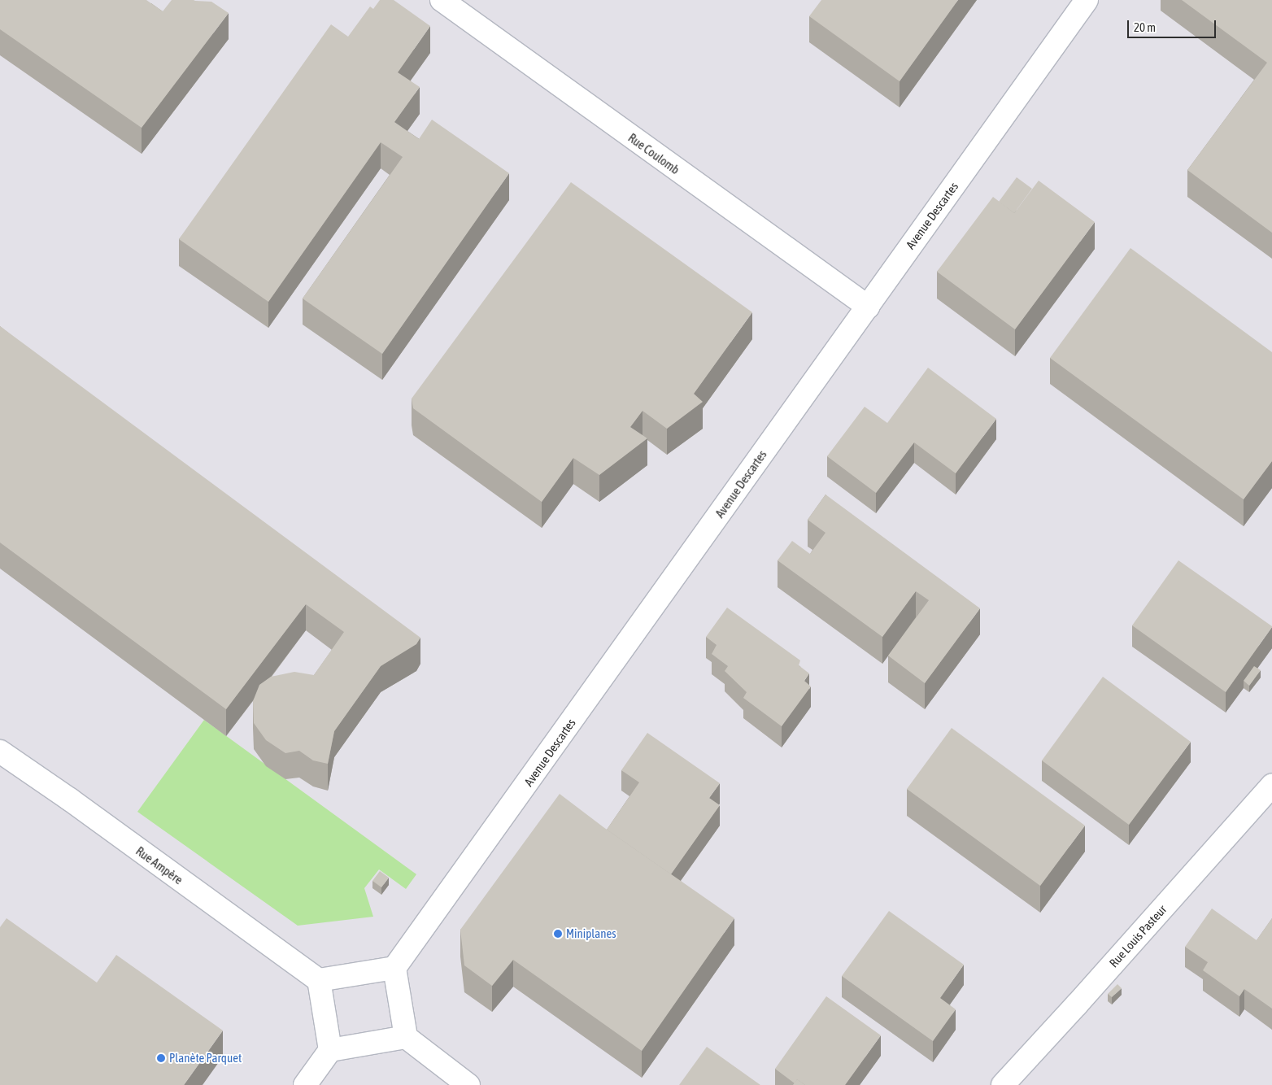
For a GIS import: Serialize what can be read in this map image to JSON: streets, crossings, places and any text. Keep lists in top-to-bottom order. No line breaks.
{"streets":{"street":["Rue Coulomb","Avenue Descartes","Rue Ampère","Rue Louis Pasteur"]},"crossings":[["Rue Coulomb","Avenue Descartes"]],"places":["Miniplanes","Planète Parquet"],"scale_bar":"20 m"}
